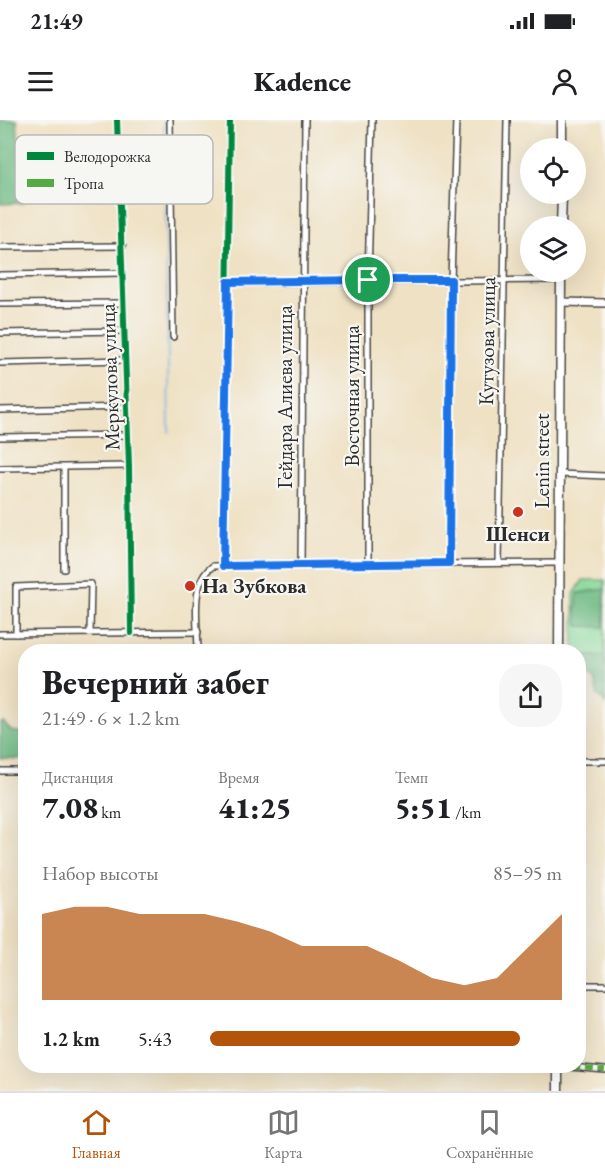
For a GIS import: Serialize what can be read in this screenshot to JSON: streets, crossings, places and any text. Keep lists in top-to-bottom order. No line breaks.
{"streets":{"main road":["Lenin street"],"street":["Кутузова улица","Меркулова улица","Восточная улица","Гейдара Алиева улица"]},"places":["Шенси","На Зубкова"],"legend":["Велодорожка","Тропа"],"page":{"status":"21:49","header":"Kadence","heading":["Вечерний забег","21:49 · 6 × 1.2 km"],"stats":[["Дистанция","7.08 km"],["Время","41:25"],["Темп","5:51 /km"]],"chart":["Набор высоты","85–95 m"],"list":[{"name":"1.2 km","note":"5:43"}],"tabs":["Главная","Карта","Сохранённые"]}}
